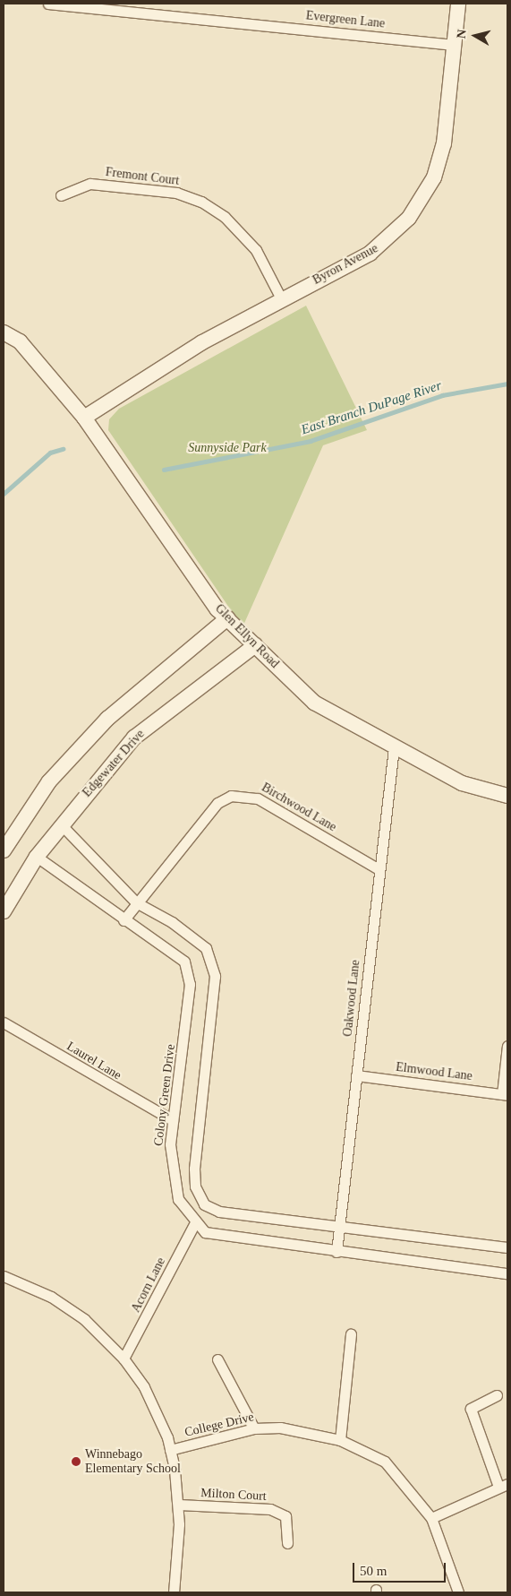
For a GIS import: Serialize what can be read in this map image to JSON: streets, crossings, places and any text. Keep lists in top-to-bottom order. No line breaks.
{"streets":{"street":["Evergreen Lane","Fremont Court","Byron Avenue","Glen Ellyn Road","Edgewater Drive","Birchwood Lane","Oakwood Lane","Laurel Lane","Elmwood Lane","Colony Green Drive","Acorn Lane","College Drive","Milton Court"]},"crossings":[["Evergreen Lane","Byron Avenue"],["Fremont Court","Byron Avenue"],["Byron Avenue","Glen Ellyn Road"],["Glen Ellyn Road","Edgewater Drive"],["Glen Ellyn Road","Oakwood Lane"],["Edgewater Drive","Colony Green Drive"],["Birchwood Lane","Oakwood Lane"],["Birchwood Lane","Colony Green Drive"],["Oakwood Lane","Elmwood Lane"],["Oakwood Lane","Colony Green Drive"],["Laurel Lane","Colony Green Drive"],["Colony Green Drive","Acorn Lane"]],"water":["East Branch DuPage River"],"parks":["Sunnyside Park"],"places":["Winnebago Elementary School"],"scale_bar":"50 m","north":"left"}
